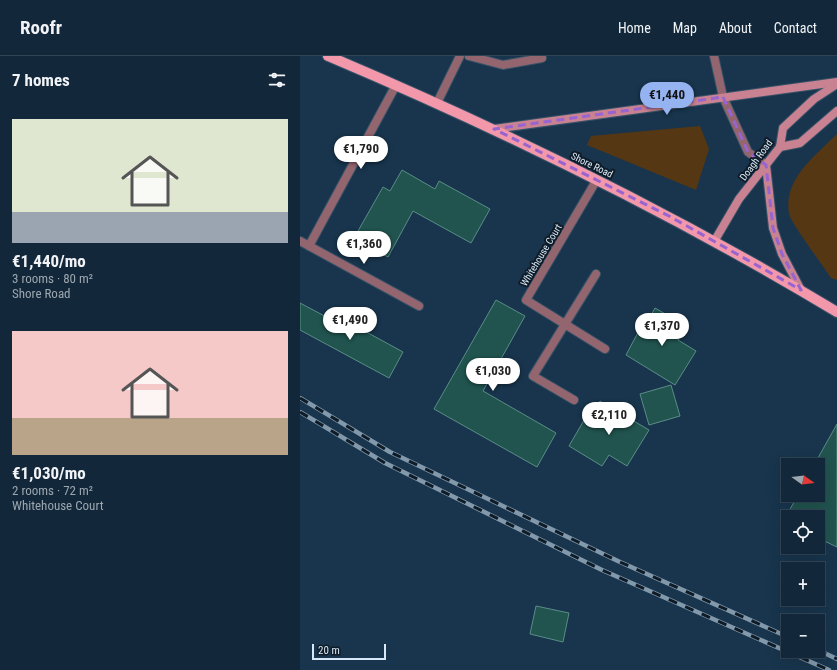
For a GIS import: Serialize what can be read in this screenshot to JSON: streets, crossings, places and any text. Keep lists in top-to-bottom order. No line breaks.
{"streets":{"main road":["Doagh Road","Shore Road"],"street":["Whitehouse Court"]},"crossings":[["Doagh Road","Shore Road"],["Shore Road","Whitehouse Court"]],"scale_bar":"20 m","north":"right","page":{"header":"Roofr","nav":["Home","Map","About","Contact"],"heading":"7 homes","price":["€1,440","€1,790","€1,360","€1,490","€1,370","€1,030","€2,110"],"list":[{"name":"€1,440/mo","note":"3 rooms · 80 m² · Shore Road"},{"name":"€1,030/mo","note":"2 rooms · 72 m² · Whitehouse Court"}],"map_buttons":["+","−"],"scale":"20 m"}}
